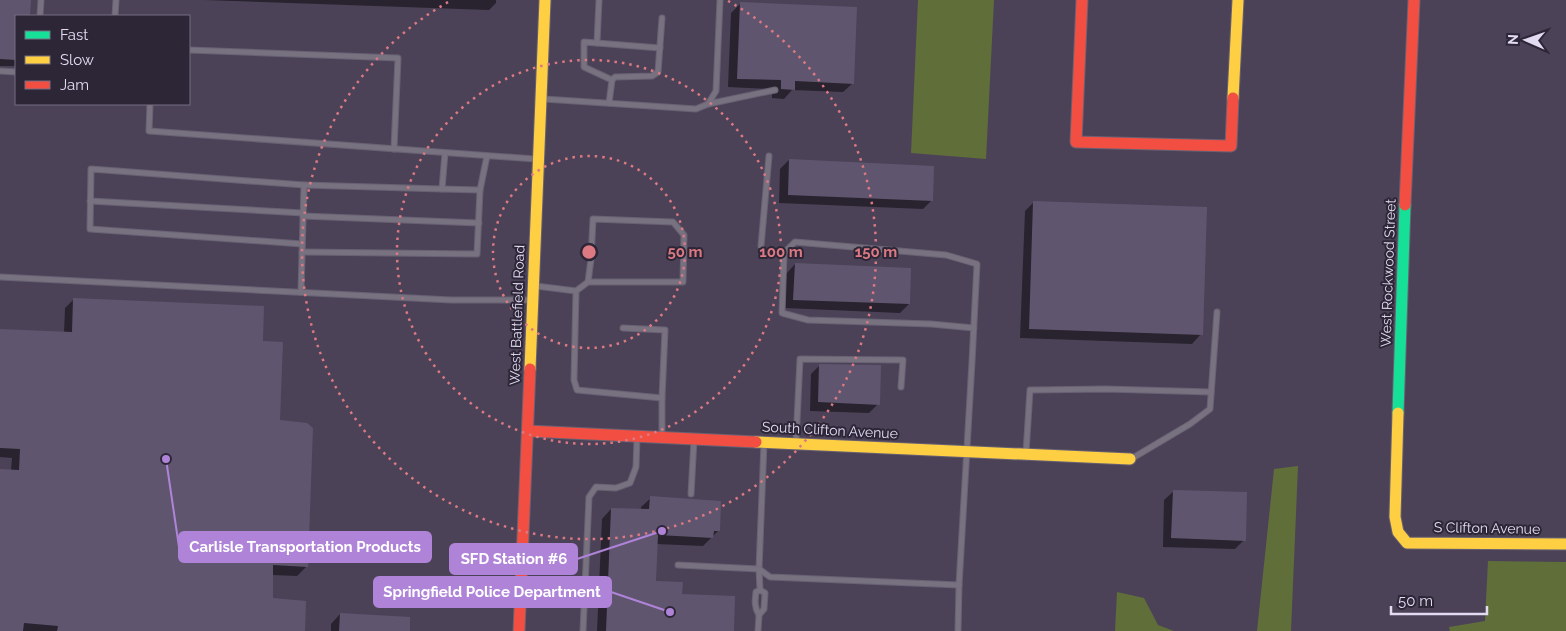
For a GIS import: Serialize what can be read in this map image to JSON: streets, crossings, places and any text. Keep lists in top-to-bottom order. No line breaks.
{"streets":{"street":["West Rockwood Street","West Battlefield Road","South Clifton Avenue","S Clifton Avenue"]},"crossings":[["West Rockwood Street","S Clifton Avenue"],["West Battlefield Road","South Clifton Avenue"]],"places":["Carlisle Transportation Products","SFD Station #6","Springfield Police Department"],"legend":["Fast","Slow","Jam"],"scale_bar":"50 m","north":"left","rings":["50 m","100 m","150 m"]}
